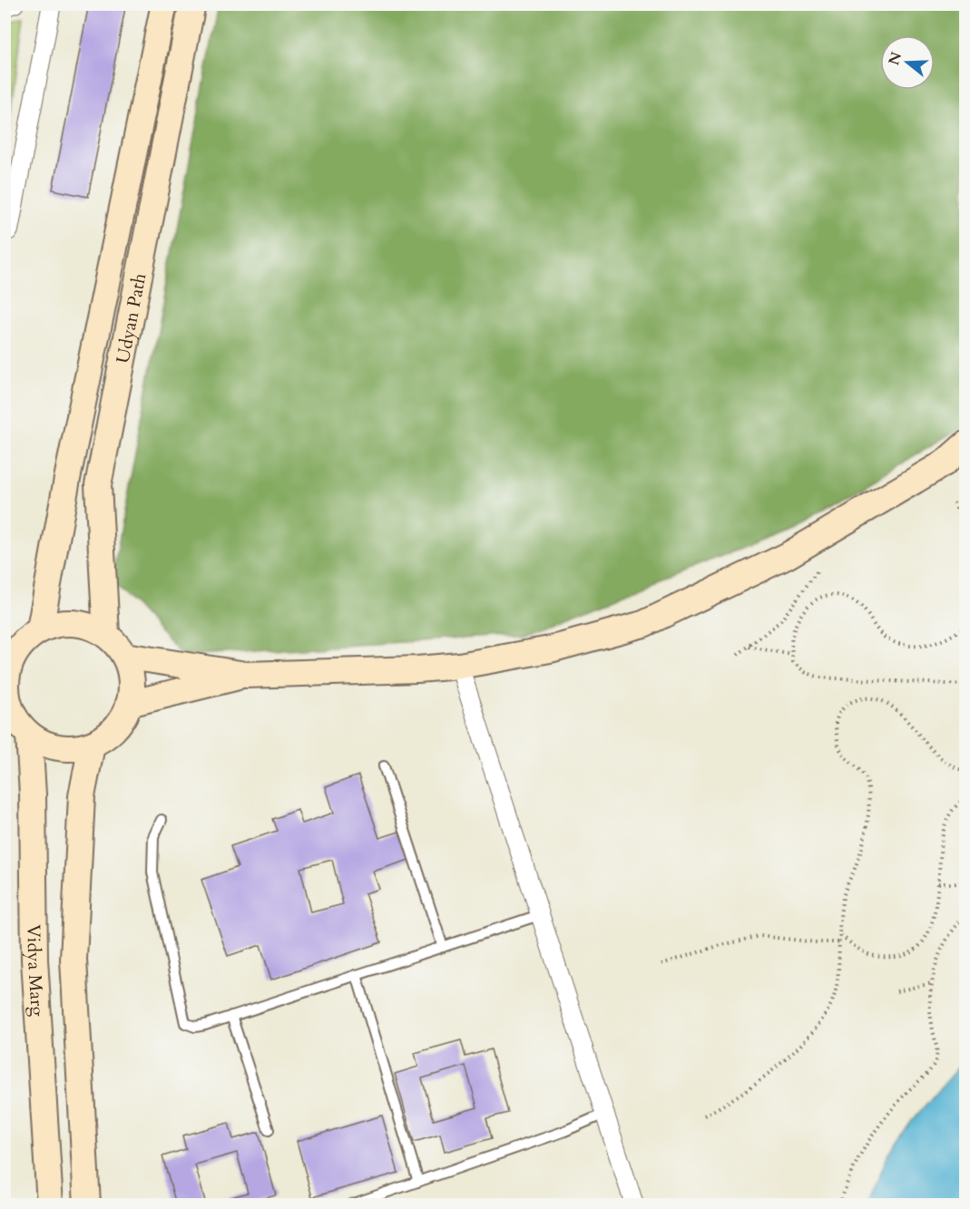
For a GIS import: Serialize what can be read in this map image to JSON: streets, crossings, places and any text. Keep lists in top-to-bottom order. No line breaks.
{"streets":{"main road":["Udyan Path","Vidya Marg"]},"crossings":[["Udyan Path","Vidya Marg"]],"north":"left"}
